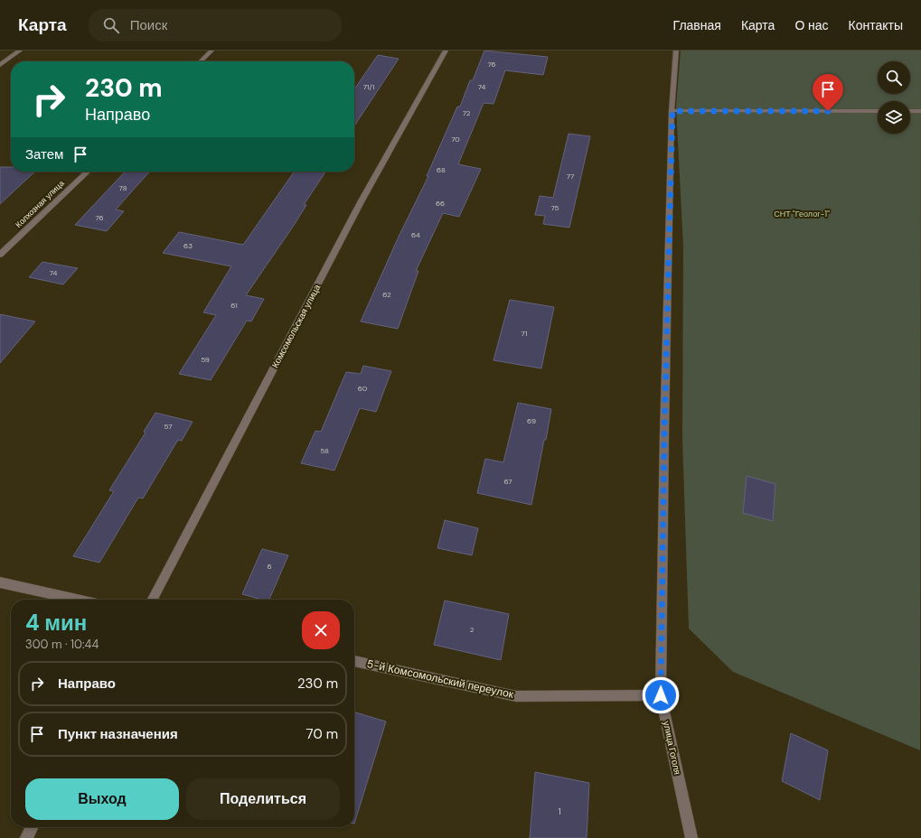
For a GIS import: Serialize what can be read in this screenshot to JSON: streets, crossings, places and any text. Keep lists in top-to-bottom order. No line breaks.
{"streets":{"street":["Колхозная улица","Комсомольская улица","5-й Комсомольский переулок","улица Гоголя"]},"crossings":[["5-й Комсомольский переулок","улица Гоголя"]],"parks":["СНТ \"Геолог-1\""],"house_numbers":["76","71/1","74","72","70","68","77","78","66","75","76","64","63","74","62","61","71","59","60","69","57","58","67","6","2","1"],"page":{"header":"Карта","search":"Поиск","nav":["Главная","Карта","О нас","Контакты"],"turn":["230 m","Направо"],"then":"Затем","heading":["4 мин","300 m · 10:44"],"list":[{"name":"Направо","value":"230 m"},{"name":"Пункт назначения","value":"70 m"}],"buttons":["Выход","Поделиться"]}}
